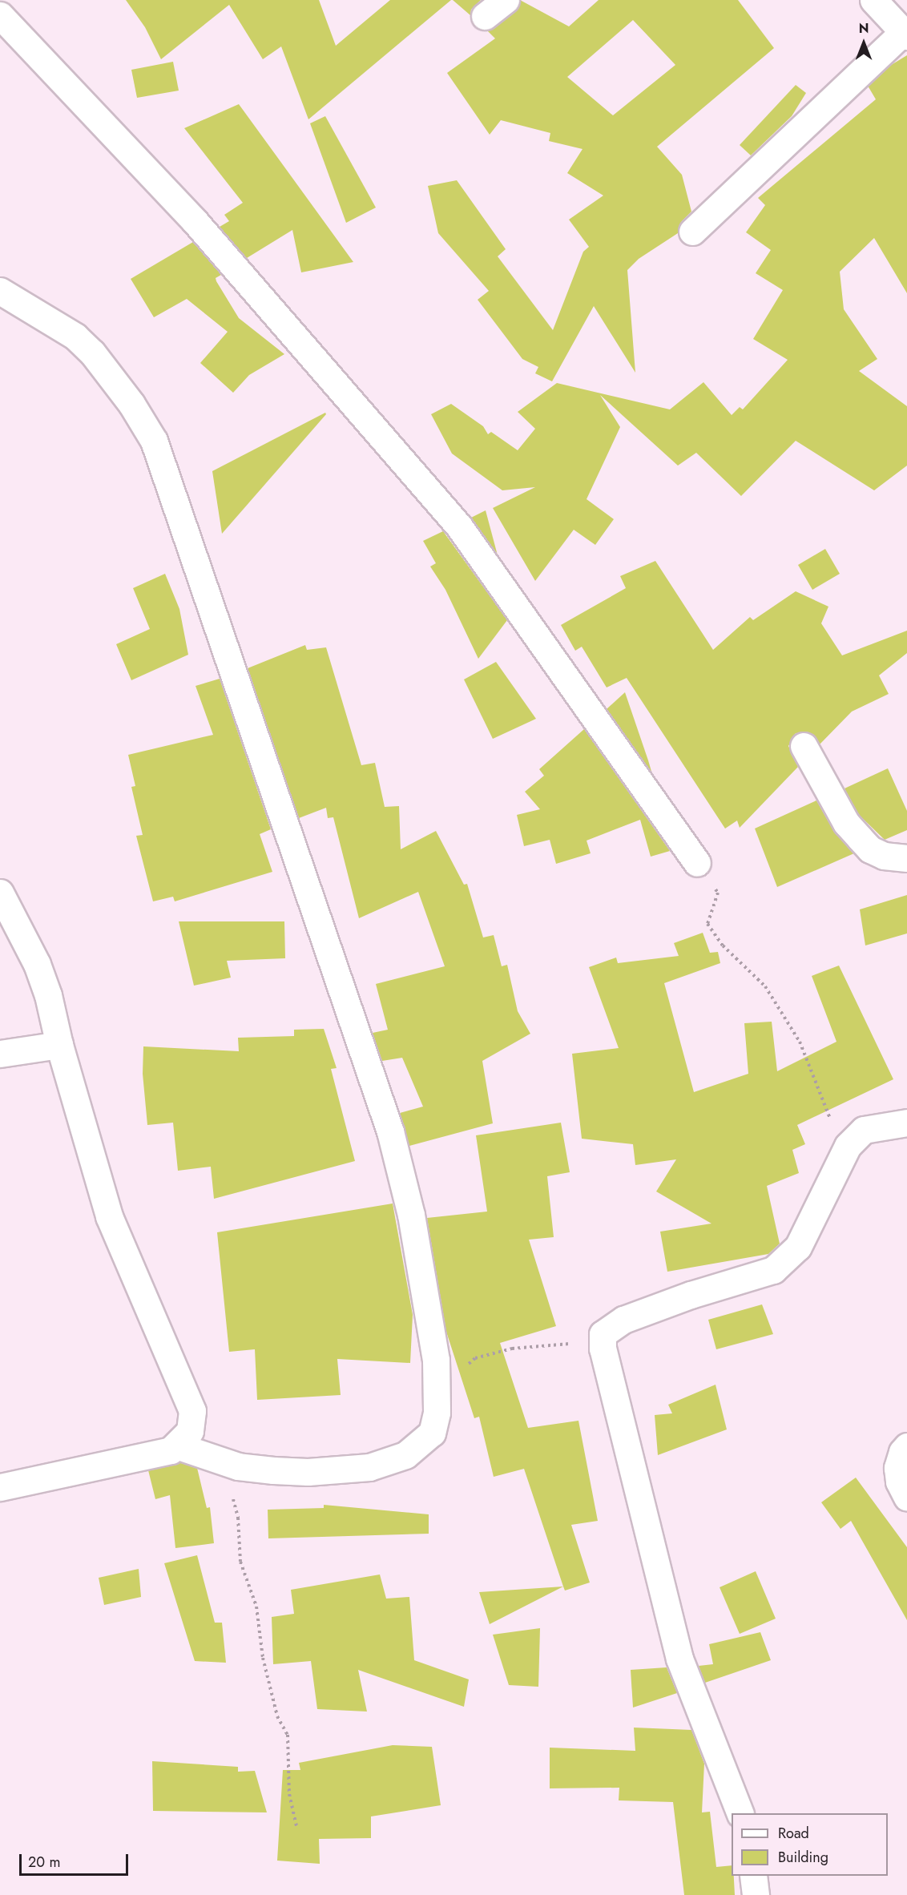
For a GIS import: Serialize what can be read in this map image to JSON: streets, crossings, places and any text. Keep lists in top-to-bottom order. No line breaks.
{"legend":["Road","Building"],"scale_bar":"20 m","north":"top"}
